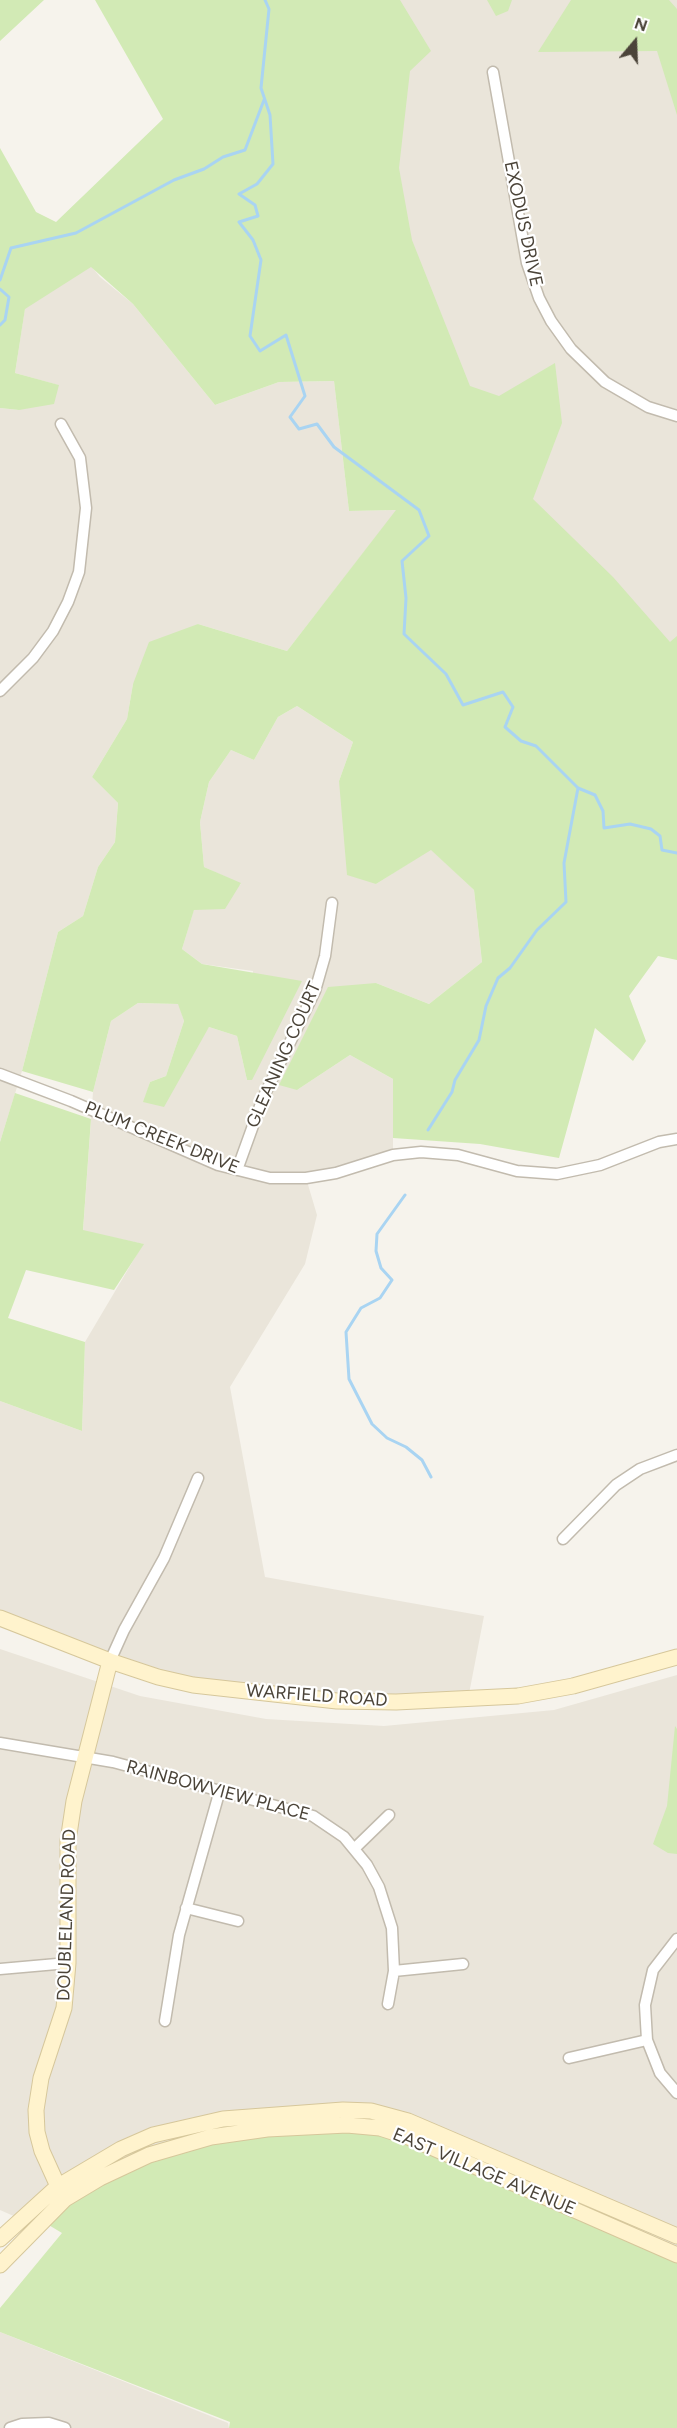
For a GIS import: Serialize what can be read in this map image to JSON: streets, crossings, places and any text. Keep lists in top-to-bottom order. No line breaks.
{"streets":{"street":["EXODUS DRIVE","GLEANING COURT","PLUM CREEK DRIVE","WARFIELD ROAD","RAINBOWVIEW PLACE","DOUBLELAND ROAD","EAST VILLAGE AVENUE"]},"crossings":[["GLEANING COURT","PLUM CREEK DRIVE"],["WARFIELD ROAD","DOUBLELAND ROAD"],["RAINBOWVIEW PLACE","DOUBLELAND ROAD"],["DOUBLELAND ROAD","EAST VILLAGE AVENUE"]],"north":"top"}
